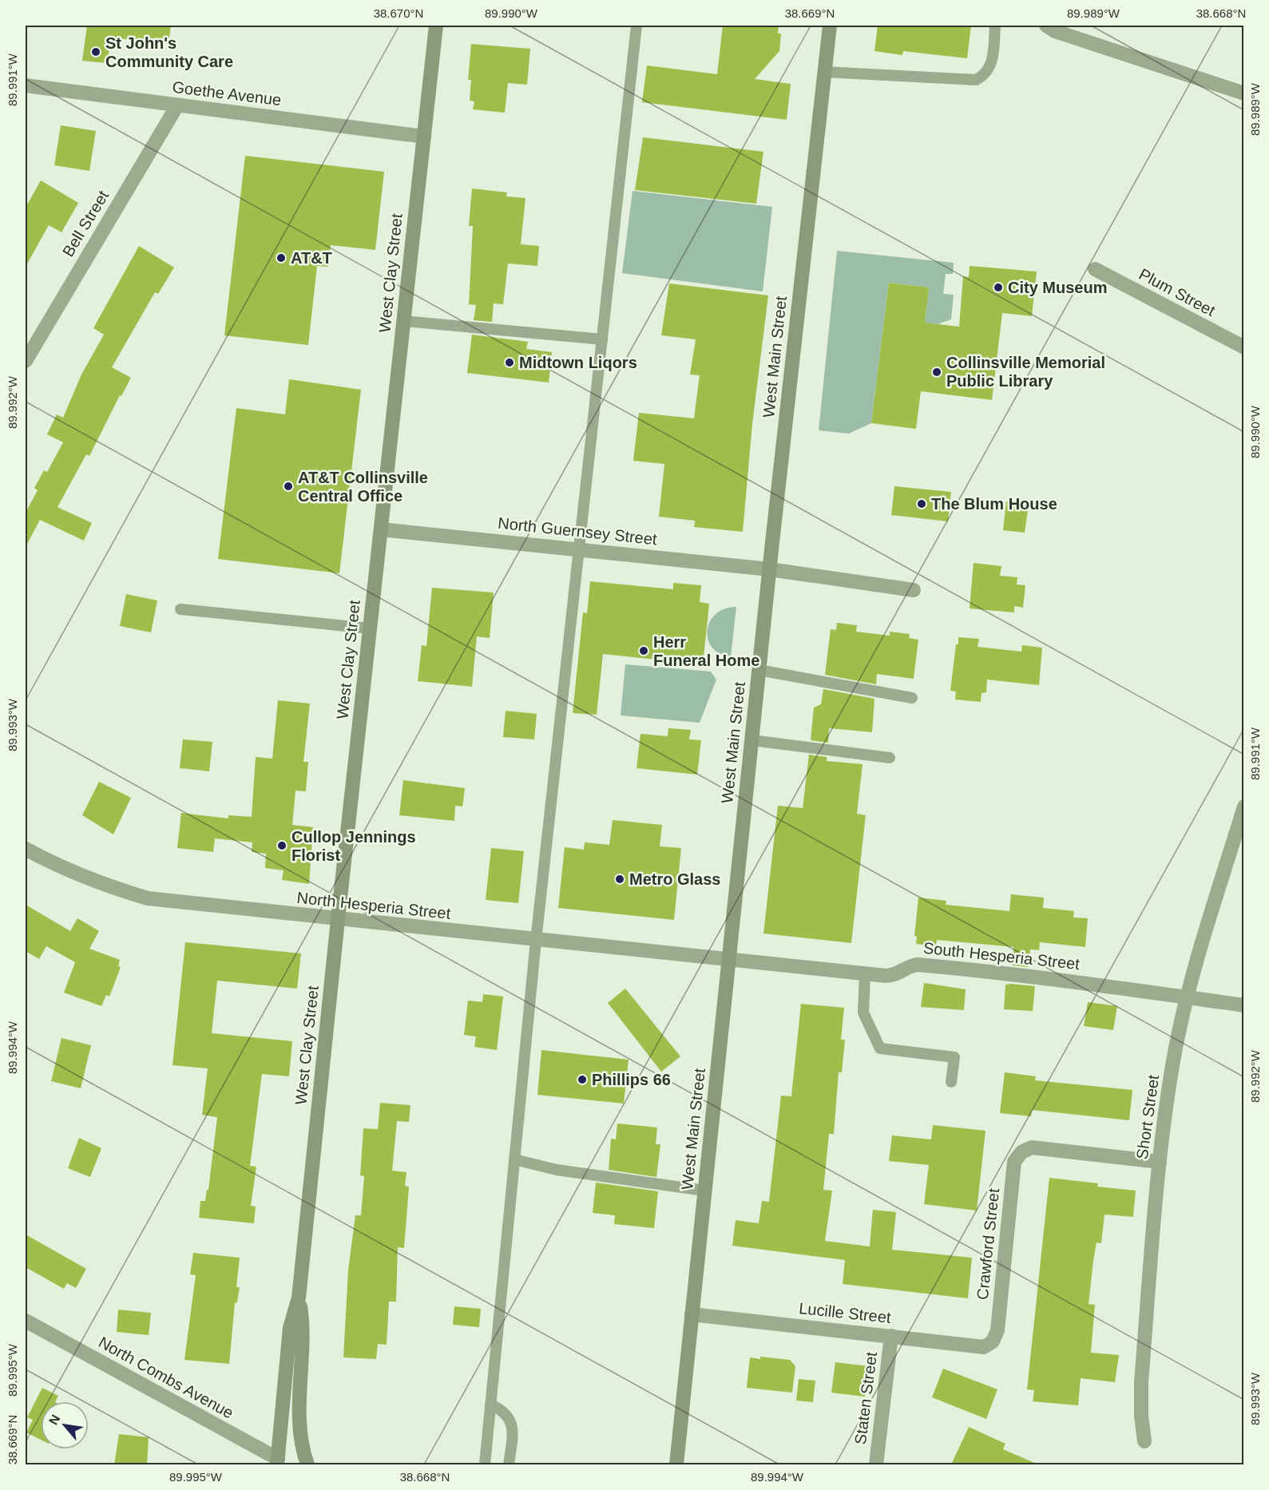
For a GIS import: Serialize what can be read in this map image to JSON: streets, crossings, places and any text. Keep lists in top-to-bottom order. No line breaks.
{"streets":{"main road":["West Clay Street","West Main Street"],"street":["Goethe Avenue","Bell Street","Plum Street","North Guernsey Street","North Hesperia Street","South Hesperia Street","Short Street","Crawford Street","Lucille Street","North Combs Avenue","Staten Street"]},"crossings":[["Goethe Avenue","Bell Street"],["Goethe Avenue","West Clay Street"],["West Clay Street","North Guernsey Street"],["West Clay Street","North Hesperia Street"],["West Clay Street","North Combs Avenue"],["West Main Street","North Guernsey Street"],["West Main Street","North Hesperia Street"],["West Main Street","South Hesperia Street"],["West Main Street","Lucille Street"],["North Hesperia Street","South Hesperia Street"],["South Hesperia Street","Short Street"],["Short Street","Crawford Street"],["Crawford Street","Lucille Street"],["Lucille Street","Staten Street"]],"places":["St John's Community Care","AT&T","City Museum","Midtown Liqors","Collinsville Memorial Public Library","AT&T Collinsville Central Office","The Blum House","Herr Funeral Home","Cullop Jennings Florist","Metro Glass","Phillips 66"],"north":"top left","coordinates":["38.670°N","89.990°W","38.669°N","89.989°W","38.668°N","89.991°W","89.992°W","89.993°W","89.994°W","89.995°W"]}
